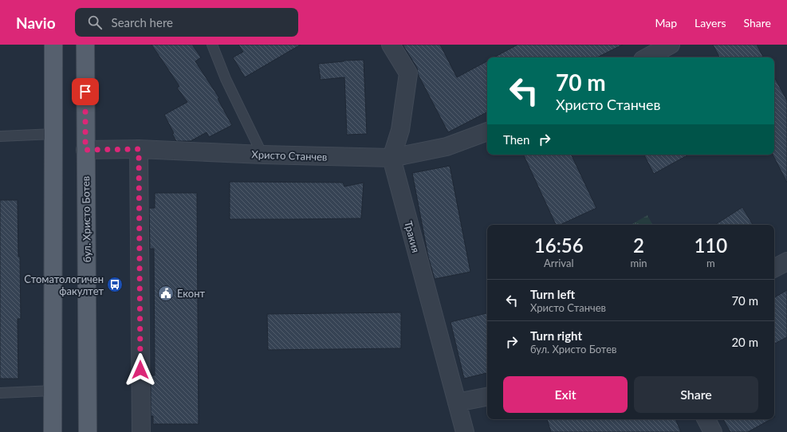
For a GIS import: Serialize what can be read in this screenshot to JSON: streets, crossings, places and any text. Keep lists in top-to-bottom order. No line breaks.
{"streets":{"main road":["бул. Христо Ботев"],"street":["Христо Станчев","Тракия"]},"crossings":[["Христо Станчев","бул. Христо Ботев"],["Христо Станчев","Тракия"]],"places":{"bus stop":["Стоматологичен факултет"],"public building":["Еконт"]},"page":{"header":"Navio","search":"Search here","nav":["Map","Layers","Share"],"turn":["70 m","Христо Станчев"],"then":"Then","eta":["16:56","Arrival","2","min","110","m"],"list":[{"name":"Turn left","note":"Христо Станчев","value":"70 m"},{"name":"Turn right","note":"бул. Христо Ботев","value":"20 m"}],"buttons":["Exit","Share"]}}
